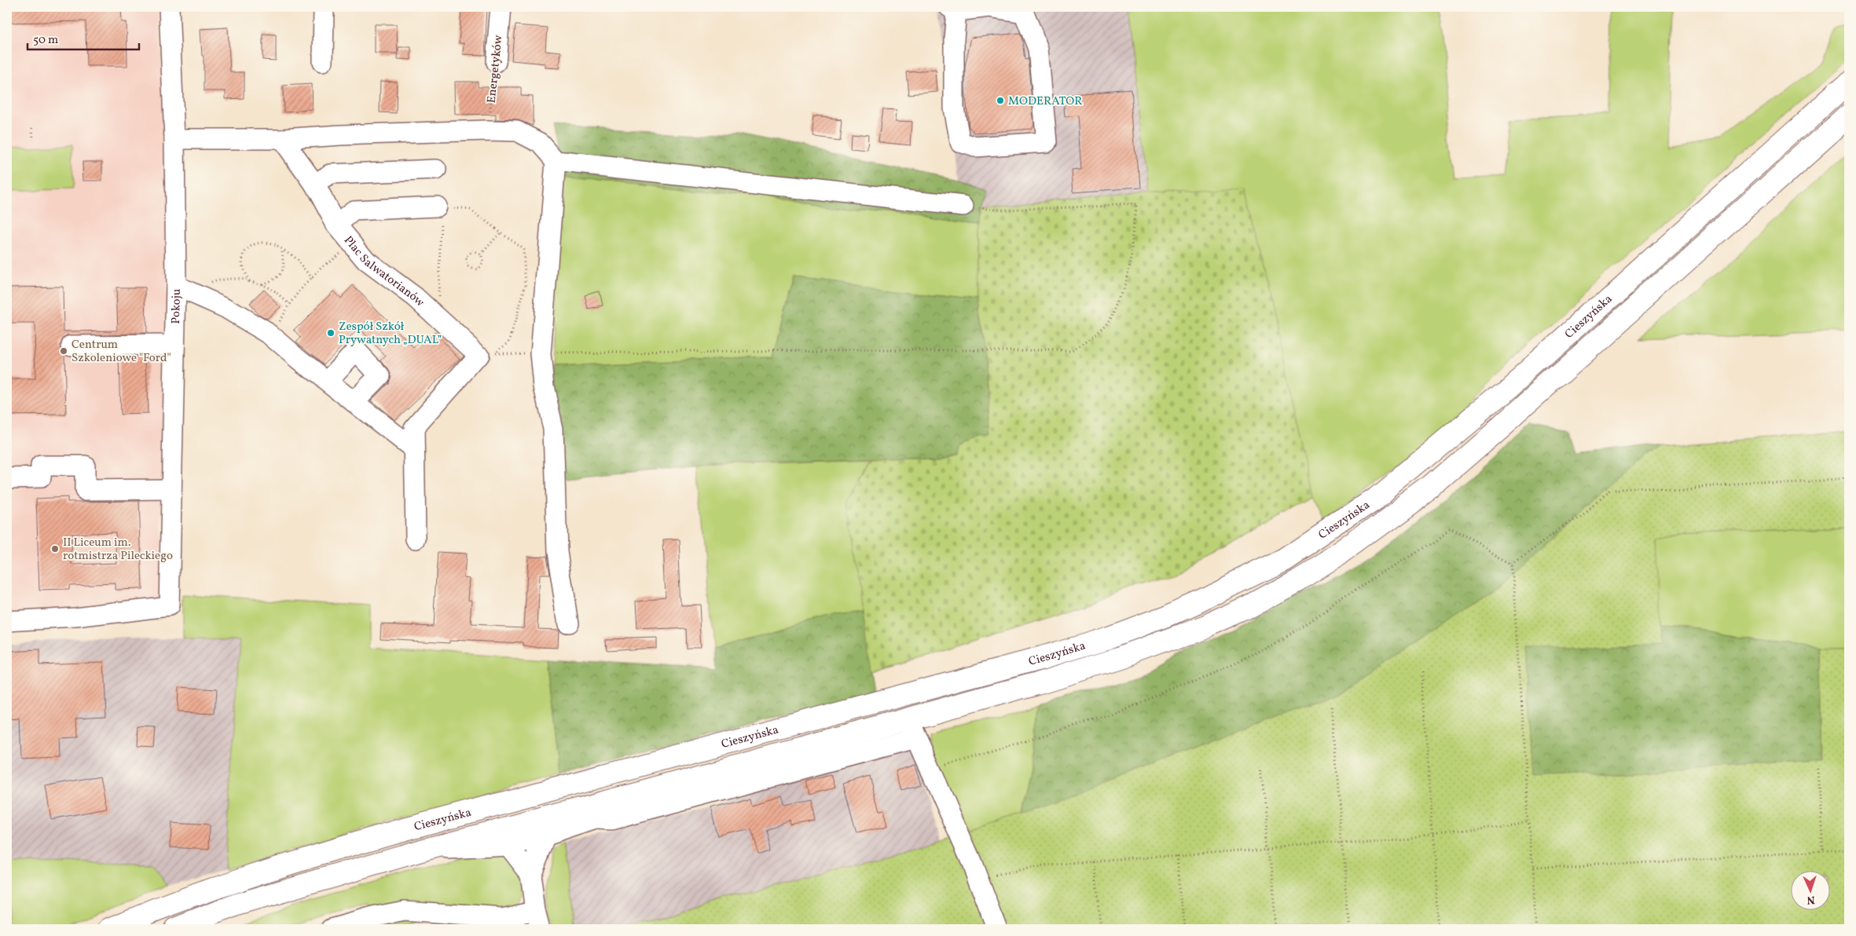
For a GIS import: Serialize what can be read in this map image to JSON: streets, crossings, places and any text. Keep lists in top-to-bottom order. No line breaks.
{"streets":{"main road":["Cieszyńska"],"street":["Energetyków","Plac Salwatorianów","Pokoju"]},"places":["MODERATOR","Zespół Szkół Prywatnych „DUAL”","Centrum Szkoleniowe \"Ford\"","II Liceum im. rotmistrza Pileckiego"],"scale_bar":"50 m","north":"bottom"}
